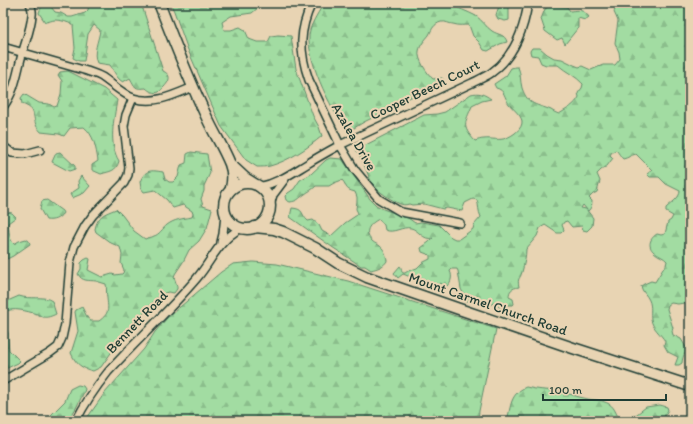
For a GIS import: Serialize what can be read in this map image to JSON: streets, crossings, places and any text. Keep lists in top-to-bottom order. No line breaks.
{"streets":{"main road":["Mount Carmel Church Road"],"street":["Cooper Beech Court","Azalea Drive","Bennett Road"]},"crossings":[["Cooper Beech Court","Azalea Drive"],["Mount Carmel Church Road","Bennett Road"]],"scale_bar":"100 m"}
